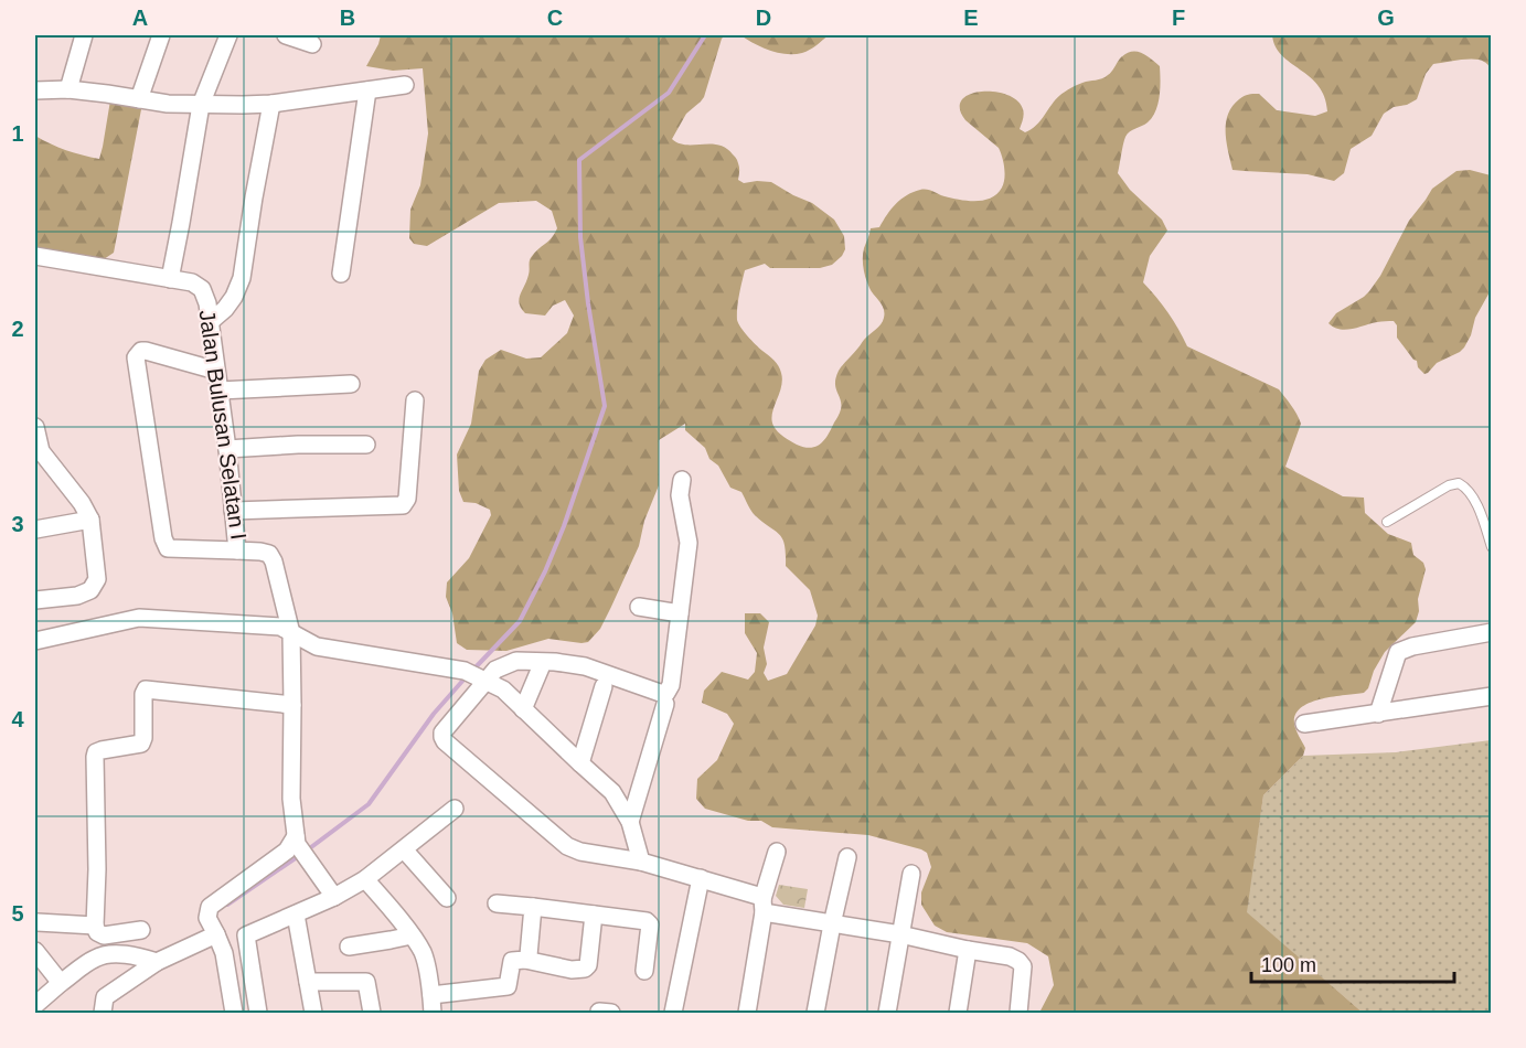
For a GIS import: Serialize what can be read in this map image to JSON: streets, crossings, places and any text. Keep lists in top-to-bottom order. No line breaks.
{"streets":{"street":["Jalan Bulusan Selatan I"]},"scale_bar":"100 m","grid":{"columns":["A","B","C","D","E","F","G"],"rows":["1","2","3","4","5"]}}
